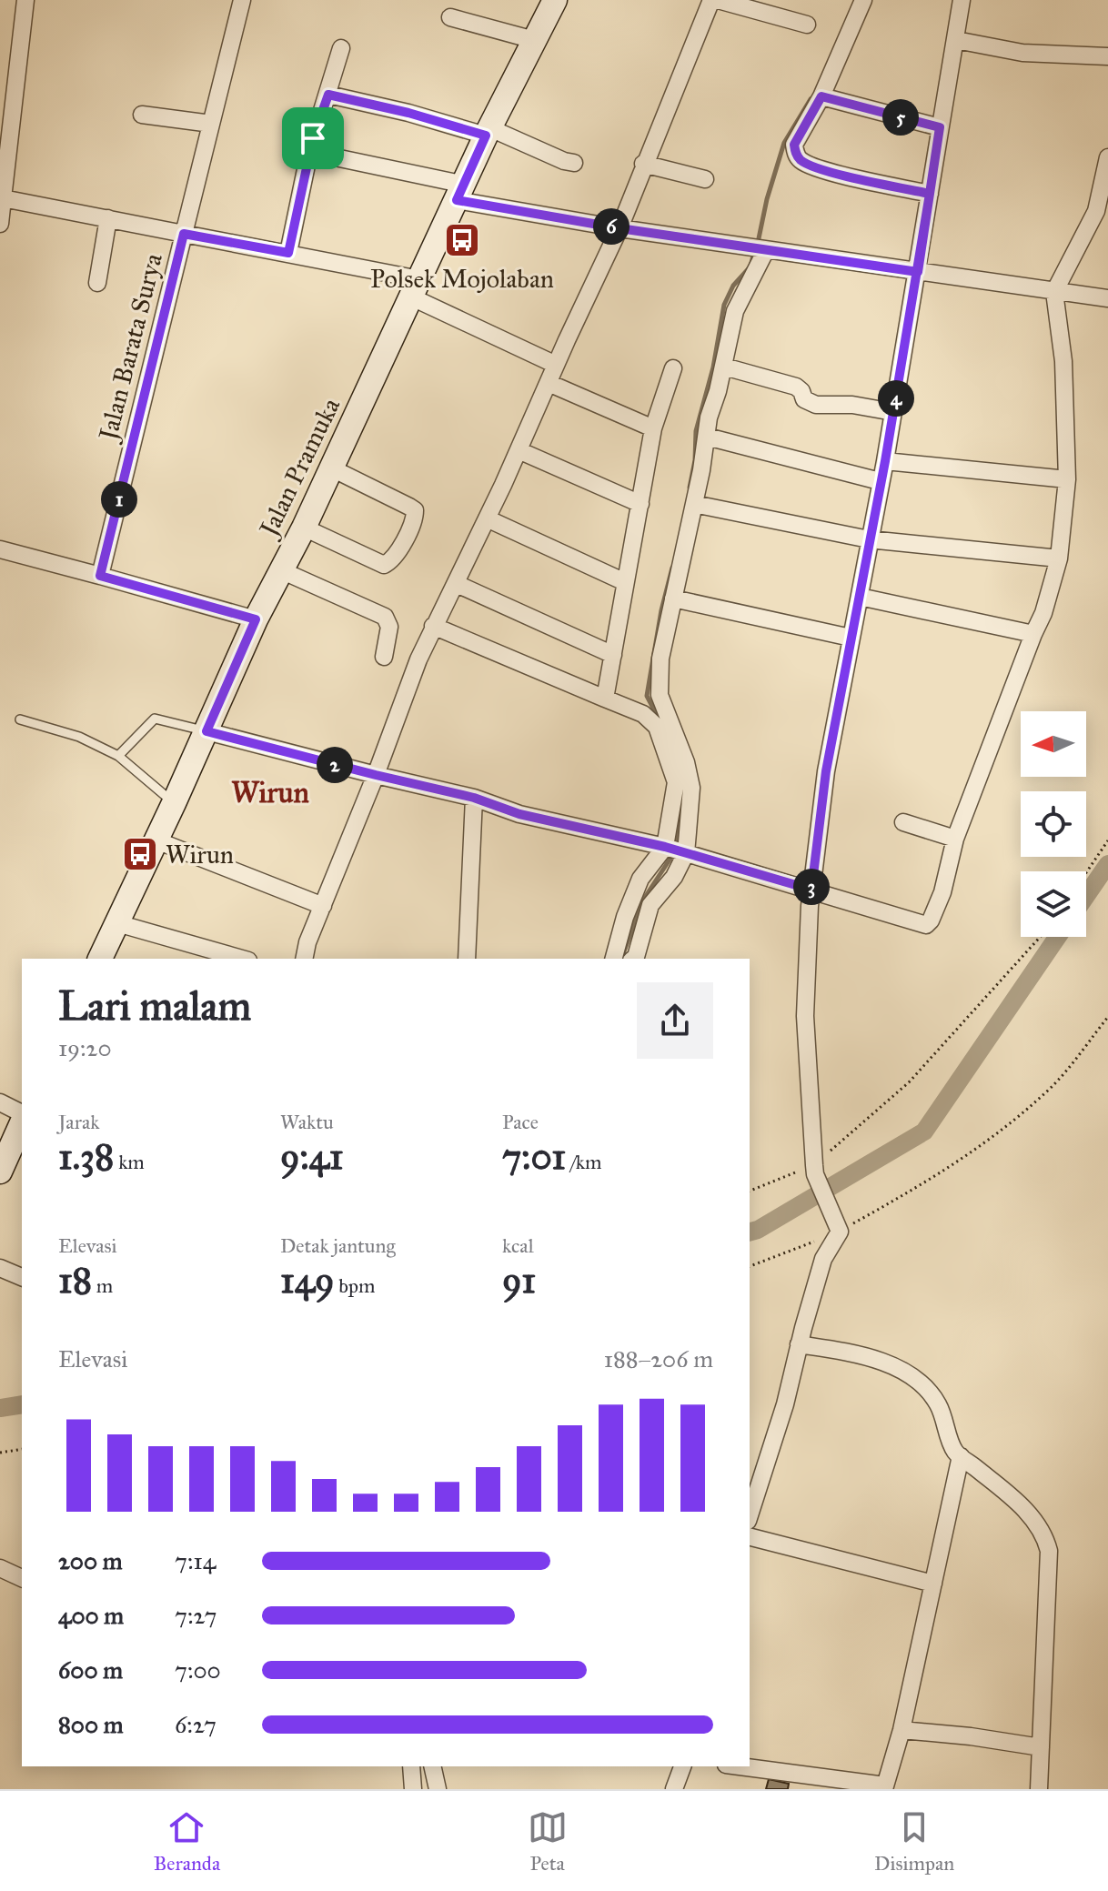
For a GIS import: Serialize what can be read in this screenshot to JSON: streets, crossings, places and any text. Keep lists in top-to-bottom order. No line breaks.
{"streets":{"main road":["Jalan Pramuka"],"street":["Jalan Barata Surya"]},"districts":["Wirun"],"places":{"bus stop":["Polsek Mojolaban","Wirun"]},"north":"left","page":{"pins":["5","6","4","1","2","3"],"heading":["Lari malam","19:20"],"stats":[["Jarak","1.38 km"],["Waktu","9:41"],["Pace","7:01 /km"],["Elevasi","18 m"],["Detak jantung","149 bpm"],["kcal","91"]],"chart":["Elevasi","188–206 m"],"list":[{"name":"200 m","note":"7:14"},{"name":"400 m","note":"7:27"},{"name":"600 m","note":"7:00"},{"name":"800 m","note":"6:27"}],"tabs":["Beranda","Peta","Disimpan"]}}
